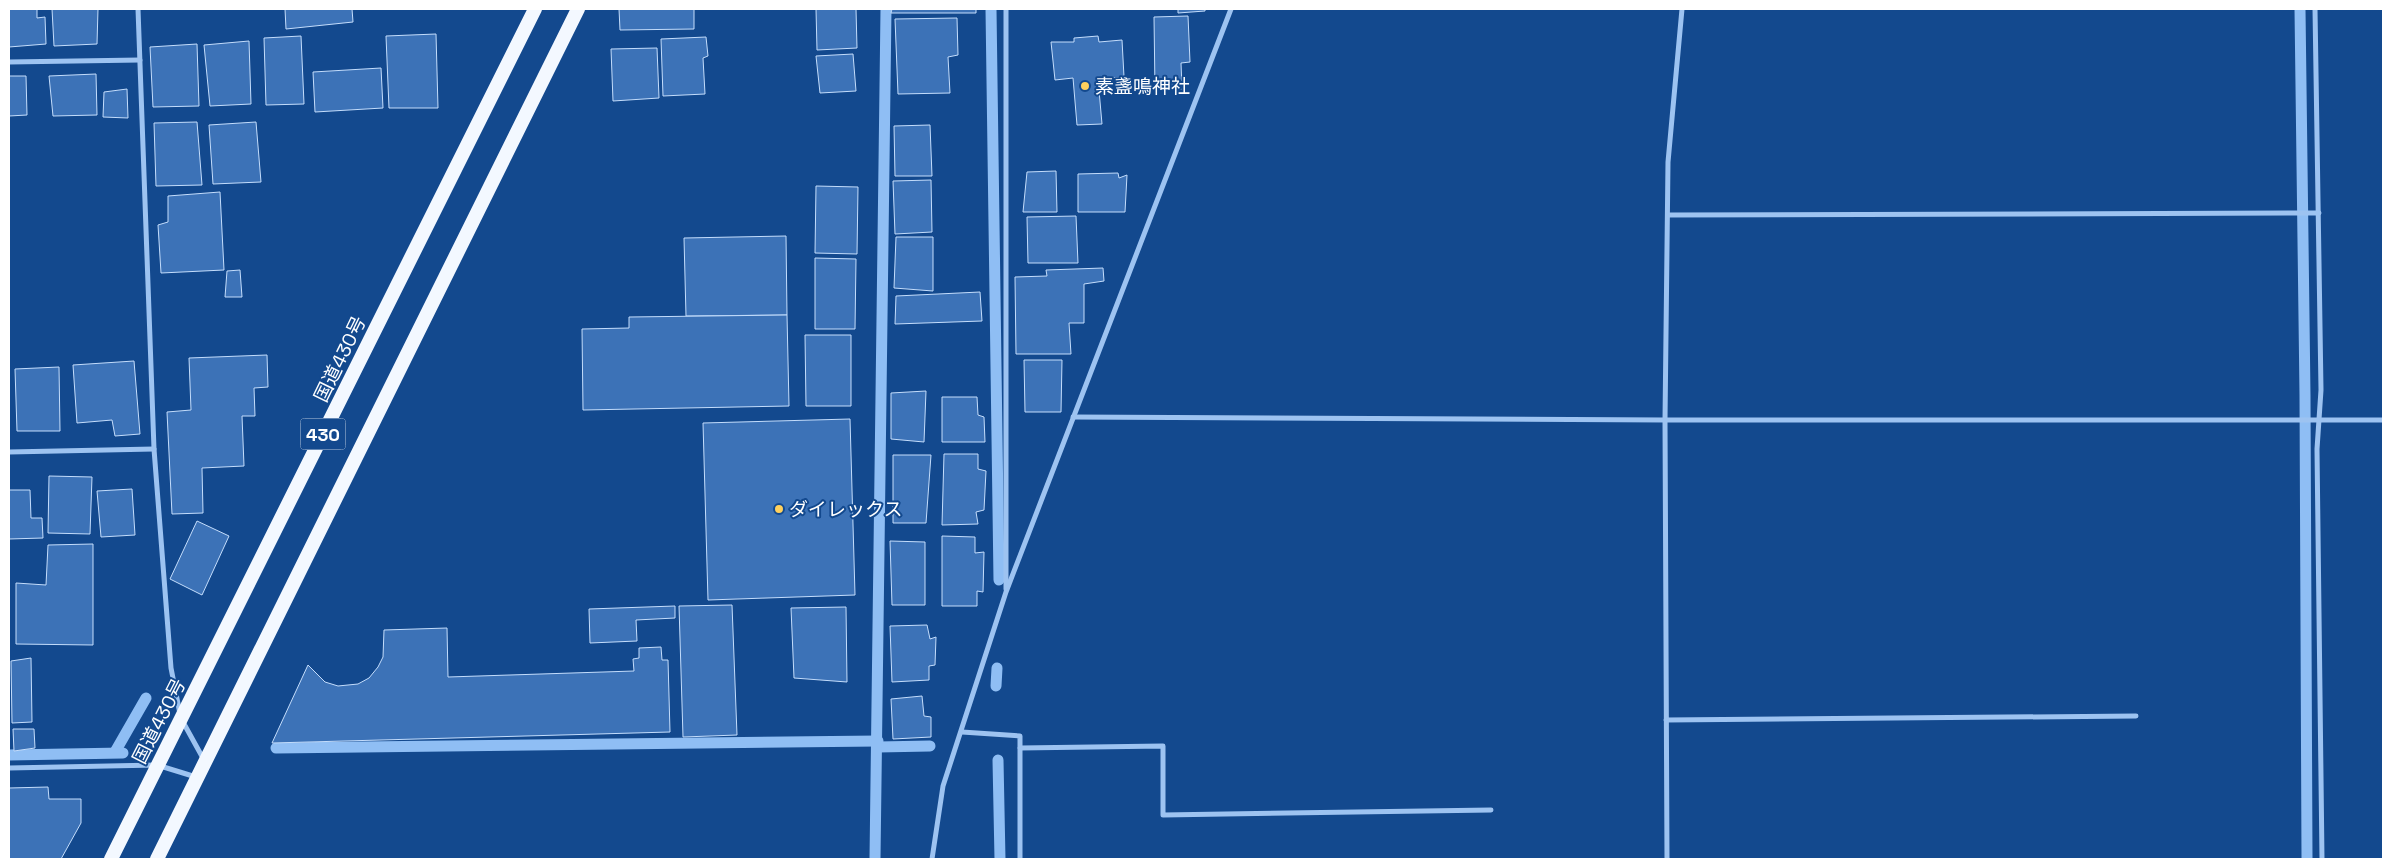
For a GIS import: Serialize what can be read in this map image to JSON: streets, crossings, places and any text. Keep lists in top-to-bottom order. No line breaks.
{"streets":{"highway":["国道430号","430"]},"places":["素盞鳴神社","ダイレックス"]}
